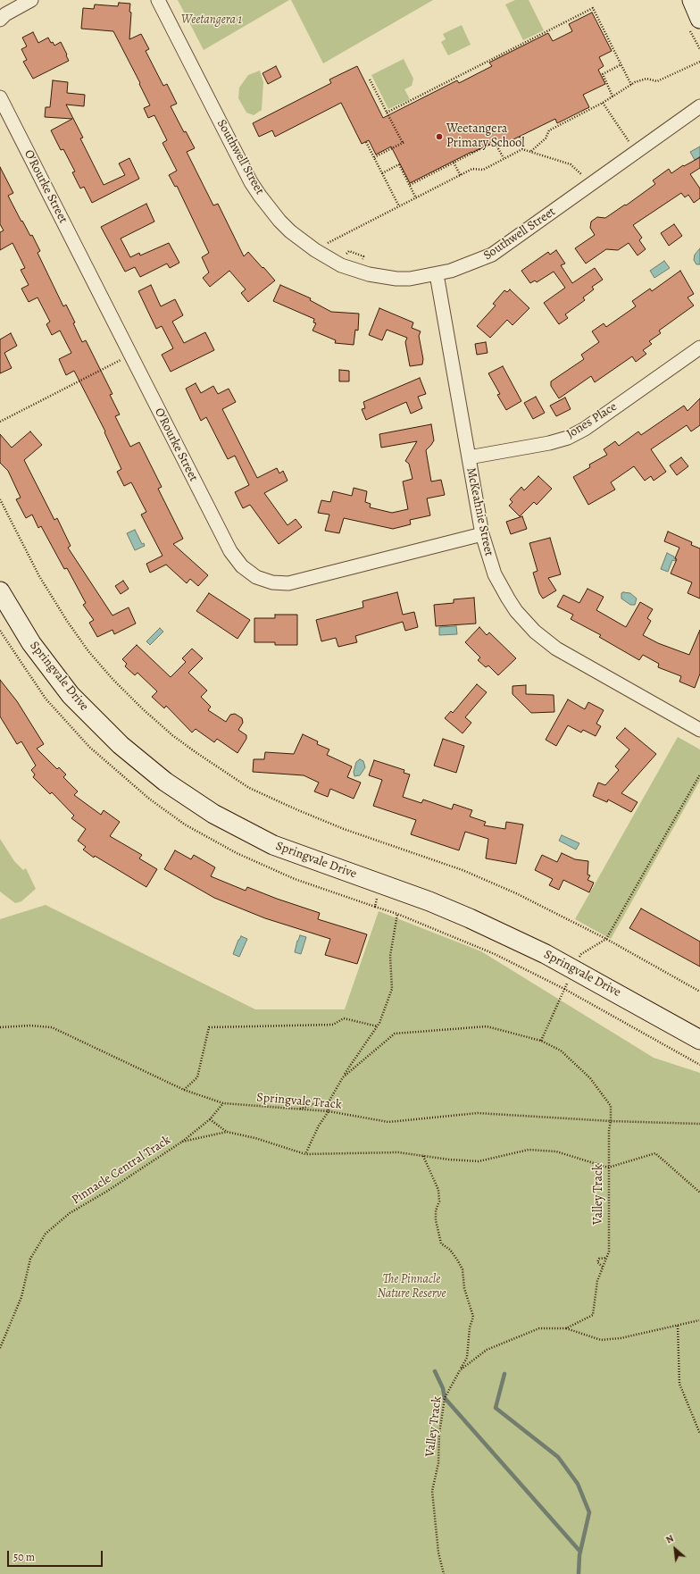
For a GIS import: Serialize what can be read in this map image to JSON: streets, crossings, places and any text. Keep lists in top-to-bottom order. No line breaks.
{"streets":{"main road":["Springvale Drive"],"street":["Southwell Street","O'Rourke Street","Jones Place","McKeahnie Street"],"path":["Springvale Track","Pinnacle Central Track","Valley Track"]},"crossings":[["Southwell Street","McKeahnie Street"],["O'Rourke Street","McKeahnie Street"],["Jones Place","McKeahnie Street"],["Springvale Track","Valley Track"],["Pinnacle Central Track","Valley Track"]],"parks":["Weetangera 1","The Pinnacle Nature Reserve"],"places":["Weetangera Primary School"],"scale_bar":"50 m","north":"top left"}
